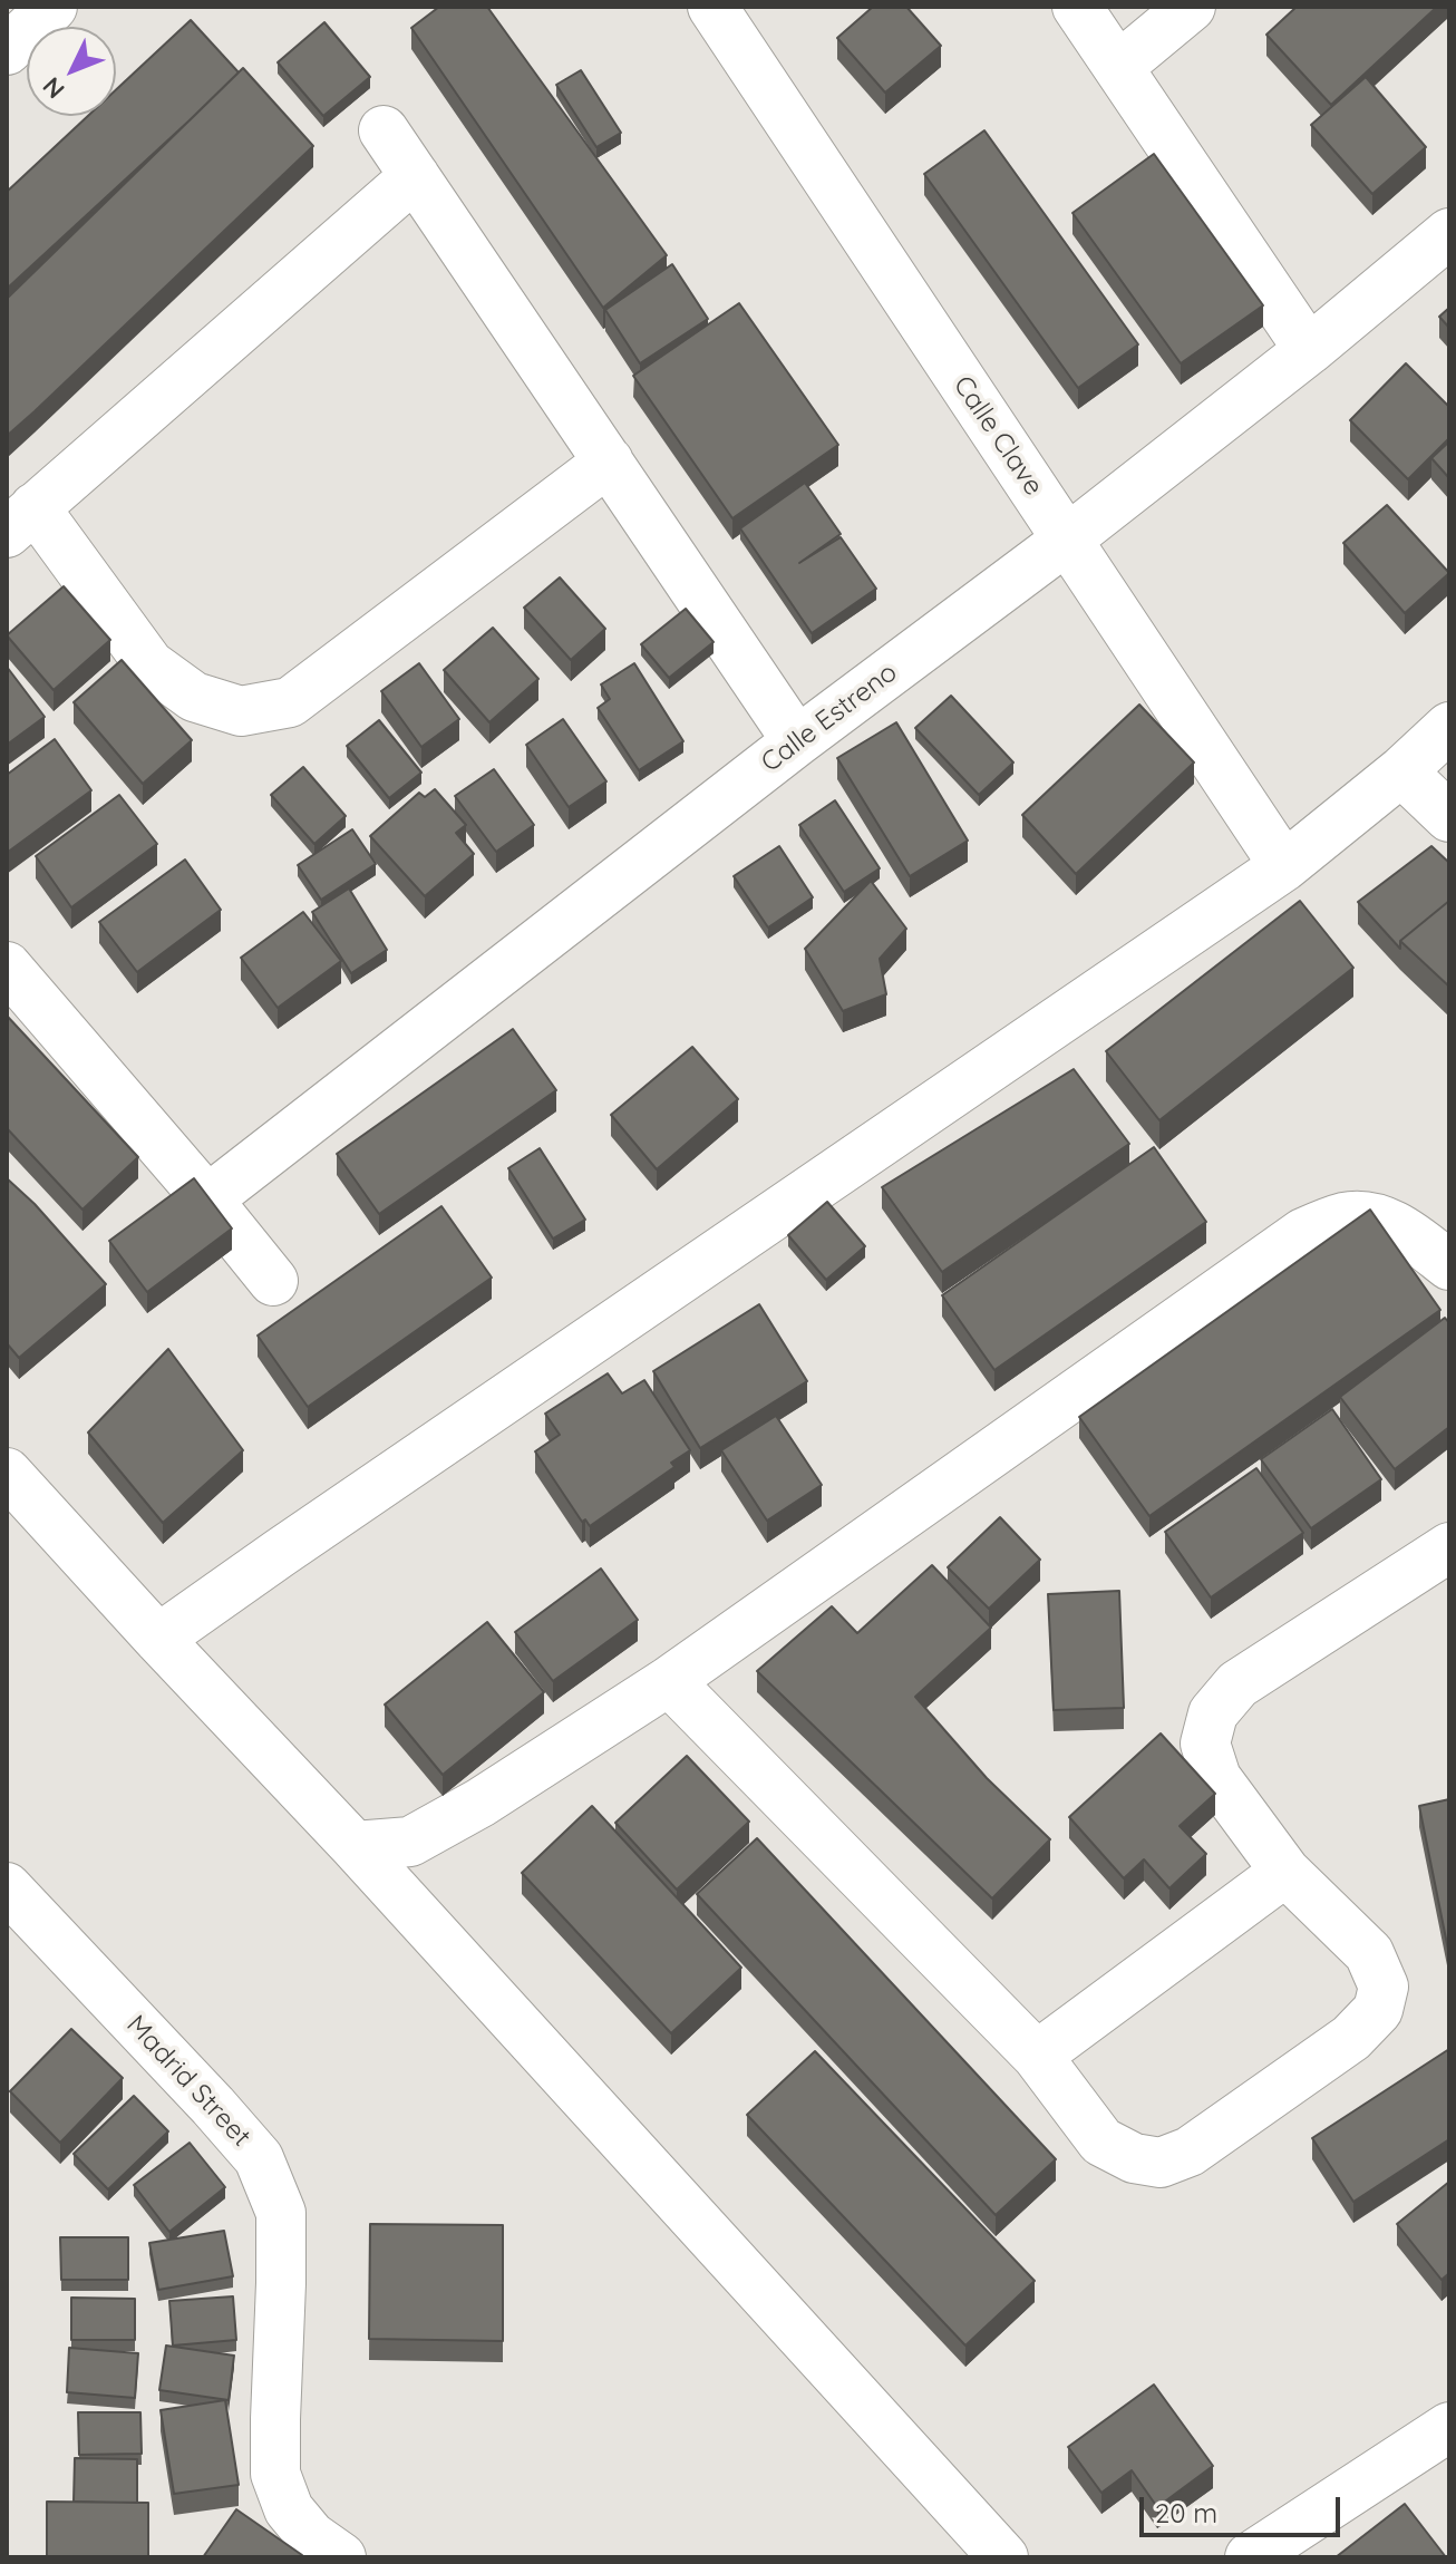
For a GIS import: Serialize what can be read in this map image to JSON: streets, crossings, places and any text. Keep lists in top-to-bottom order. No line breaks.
{"streets":{"street":["Calle Clave","Calle Estreno","Madrid Street"]},"crossings":[["Calle Clave","Calle Estreno"]],"scale_bar":"20 m","north":"bottom left"}
